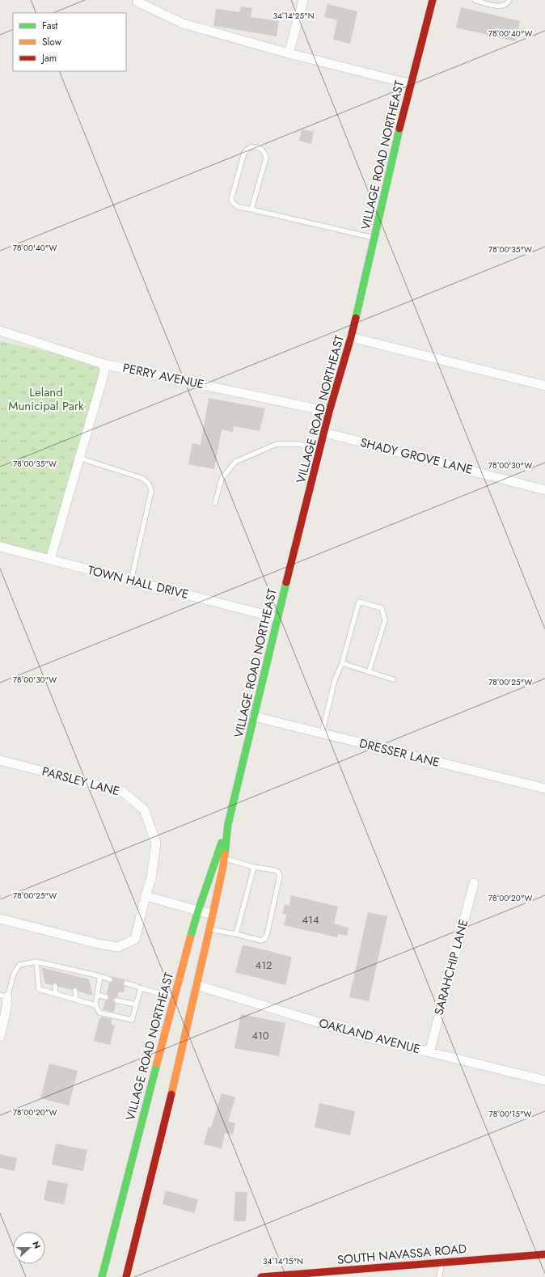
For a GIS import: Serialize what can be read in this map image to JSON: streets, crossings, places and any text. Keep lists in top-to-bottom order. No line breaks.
{"streets":{"main road":["VILLAGE ROAD NORTHEAST","SOUTH NAVASSA ROAD"],"street":["PERRY AVENUE","SHADY GROVE LANE","TOWN HALL DRIVE","DRESSER LANE","PARSLEY LANE","SARAHCHIP LANE","OAKLAND AVENUE"]},"crossings":[["VILLAGE ROAD NORTHEAST","PERRY AVENUE"],["VILLAGE ROAD NORTHEAST","SHADY GROVE LANE"],["VILLAGE ROAD NORTHEAST","TOWN HALL DRIVE"],["VILLAGE ROAD NORTHEAST","DRESSER LANE"],["VILLAGE ROAD NORTHEAST","OAKLAND AVENUE"],["SARAHCHIP LANE","OAKLAND AVENUE"]],"parks":["Leland Municipal Park"],"house_numbers":["414","412","410"],"legend":["Fast","Slow","Jam"],"north":"right","coordinates":["34°14'25\"N","78°00'40\"W","78°00'35\"W","78°00'30\"W","78°00'25\"W","78°00'20\"W","78°00'15\"W","34°14'15\"N"]}
